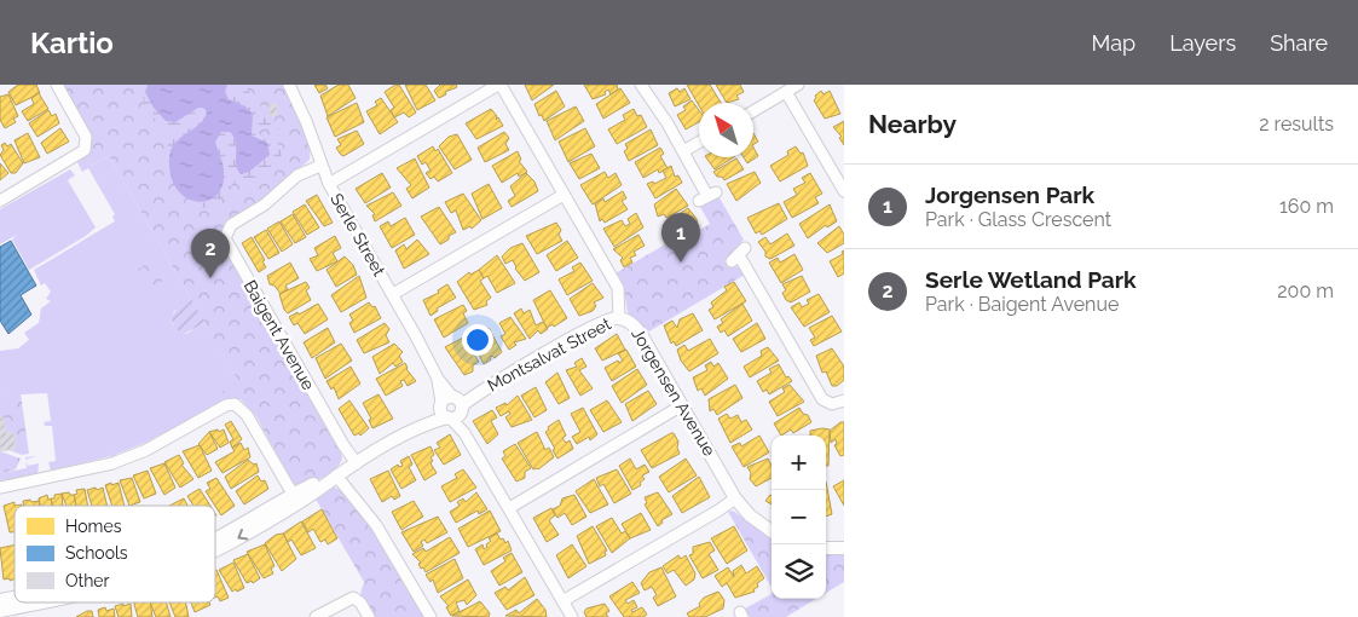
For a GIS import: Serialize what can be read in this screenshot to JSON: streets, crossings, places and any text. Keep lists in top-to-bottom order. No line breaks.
{"streets":{"street":["Serle Street","Baigent Avenue","Montsalvat Street","Jorgensen Avenue"]},"crossings":[["Serle Street","Baigent Avenue"],["Serle Street","Montsalvat Street"],["Baigent Avenue","Montsalvat Street"],["Montsalvat Street","Jorgensen Avenue"]],"legend":["Homes","Schools","Other"],"north":"top left","page":{"header":"Kartio","nav":["Map","Layers","Share"],"heading":["Nearby","2 results"],"list":[{"mark":"1","name":"Jorgensen Park","note":"Park · Glass Crescent","value":"160 m"},{"mark":"2","name":"Serle Wetland Park","note":"Park · Baigent Avenue","value":"200 m"}],"pins":["1","2"],"map_buttons":["+","−"]}}
